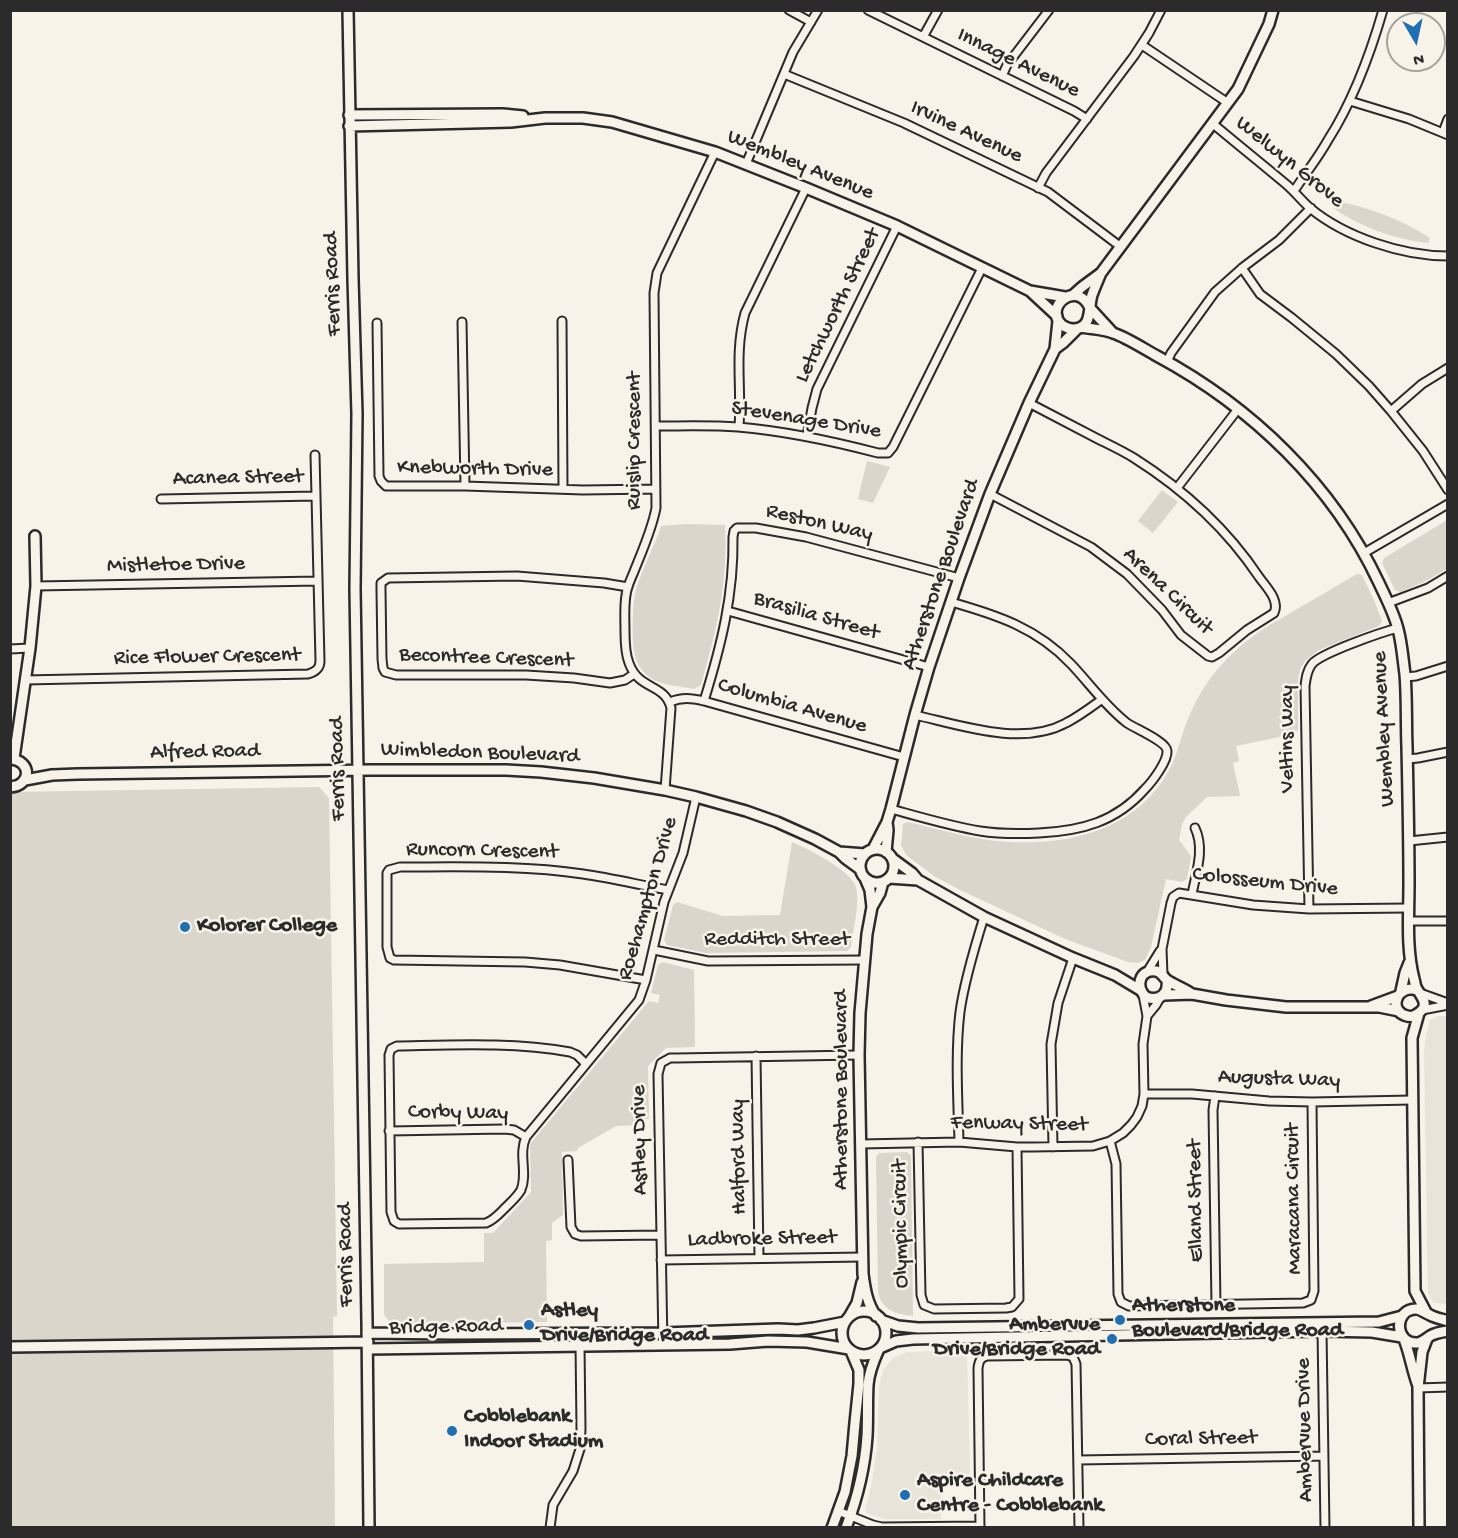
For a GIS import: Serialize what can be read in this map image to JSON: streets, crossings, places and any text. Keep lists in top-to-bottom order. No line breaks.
{"streets":{"street":["Innage Avenue","Irvine Avenue","Welwyn Grove","Wembley Avenue","Ferris Road","Letchworth Street","Stevenage Drive","Ruislip Crescent","Knebworth Drive","Acanea Street","Reston Way","Mistletoe Drive","Atherstone Boulevard","Arena Circuit","Brasilia Street","Rice Flower Crescent","Becontree Crescent","Columbia Avenue","Veltins Way","Alfred Road","Wimbledon Boulevard","Runcorn Crescent","Colosseum Drive","Roehampton Drive","Redditch Street","Augusta Way","Corby Way","Fenway Street","Astley Drive","Halford Way","Maracana Circuit","Elland Street","Olympic Circuit","Ladbroke Street","Bridge Road","Ambervue Drive","Coral Street"]},"crossings":[["Wembley Avenue","Ferris Road"],["Wembley Avenue","Letchworth Street"],["Wembley Avenue","Stevenage Drive"],["Wembley Avenue","Ruislip Crescent"],["Wembley Avenue","Atherstone Boulevard"],["Wembley Avenue","Veltins Way"],["Wembley Avenue","Colosseum Drive"],["Ferris Road","Alfred Road"],["Ferris Road","Wimbledon Boulevard"],["Ferris Road","Bridge Road"],["Letchworth Street","Stevenage Drive"],["Stevenage Drive","Ruislip Crescent"],["Ruislip Crescent","Knebworth Drive"],["Ruislip Crescent","Becontree Crescent"],["Acanea Street","Rice Flower Crescent"],["Reston Way","Atherstone Boulevard"],["Reston Way","Brasilia Street"],["Reston Way","Columbia Avenue"],["Mistletoe Drive","Rice Flower Crescent"],["Atherstone Boulevard","Arena Circuit"],["Atherstone Boulevard","Brasilia Street"],["Atherstone Boulevard","Columbia Avenue"],["Atherstone Boulevard","Wimbledon Boulevard"],["Atherstone Boulevard","Redditch Street"],["Atherstone Boulevard","Fenway Street"],["Atherstone Boulevard","Astley Drive"],["Atherstone Boulevard","Ladbroke Street"],["Atherstone Boulevard","Bridge Road"],["Veltins Way","Colosseum Drive"],["Alfred Road","Wimbledon Boulevard"],["Wimbledon Boulevard","Roehampton Drive"],["Runcorn Crescent","Roehampton Drive"],["Colosseum Drive","Fenway Street"],["Roehampton Drive","Redditch Street"],["Roehampton Drive","Corby Way"],["Augusta Way","Fenway Street"],["Augusta Way","Maracana Circuit"],["Augusta Way","Elland Street"],["Fenway Street","Maracana Circuit"],["Fenway Street","Olympic Circuit"],["Astley Drive","Halford Way"],["Astley Drive","Ladbroke Street"],["Astley Drive","Bridge Road"],["Halford Way","Ladbroke Street"],["Maracana Circuit","Elland Street"],["Ambervue Drive","Coral Street"]],"places":["Kolorer College","Atherstone Boulevard/Bridge Road","Astley Drive/Bridge Road","Ambervue Drive/Bridge Road","Cobblebank Indoor Stadium","Aspire Childcare Centre - Cobblebank"],"north":"bottom"}
